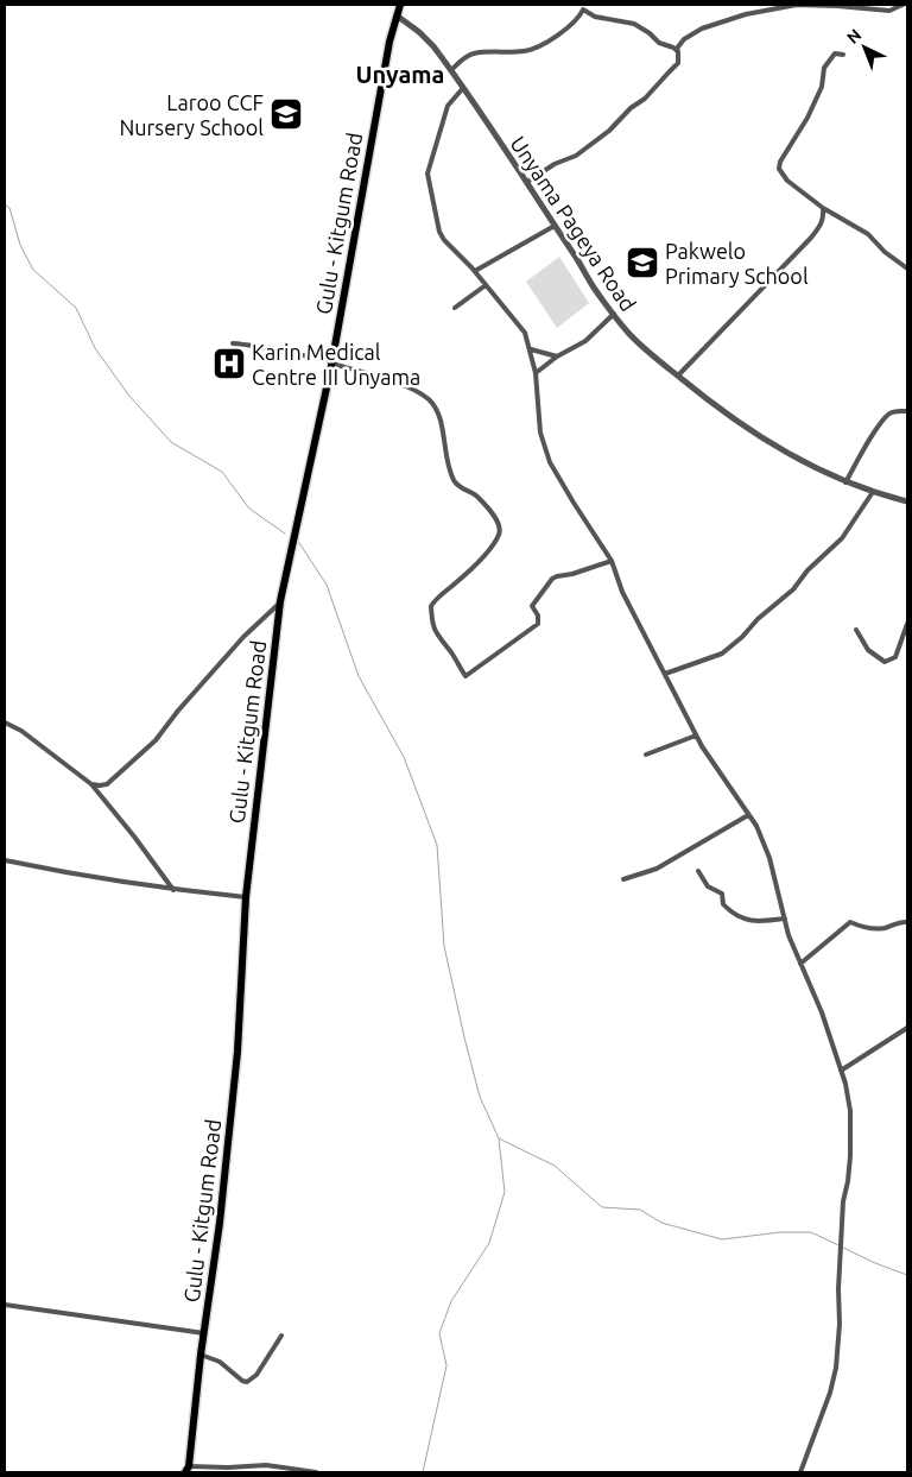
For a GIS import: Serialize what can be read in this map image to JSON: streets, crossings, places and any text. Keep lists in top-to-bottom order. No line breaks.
{"streets":{"main road":["Gulu - Kitgum Road"],"street":["Unyama Pageya Road"]},"crossings":[["Gulu - Kitgum Road","Unyama Pageya Road"]],"districts":["Unyama"],"places":{"school or university":["Laroo CCF Nursery School","Pakwelo Primary School"],"hospital":["Karin Medical Centre III Unyama"]},"north":"top left"}
